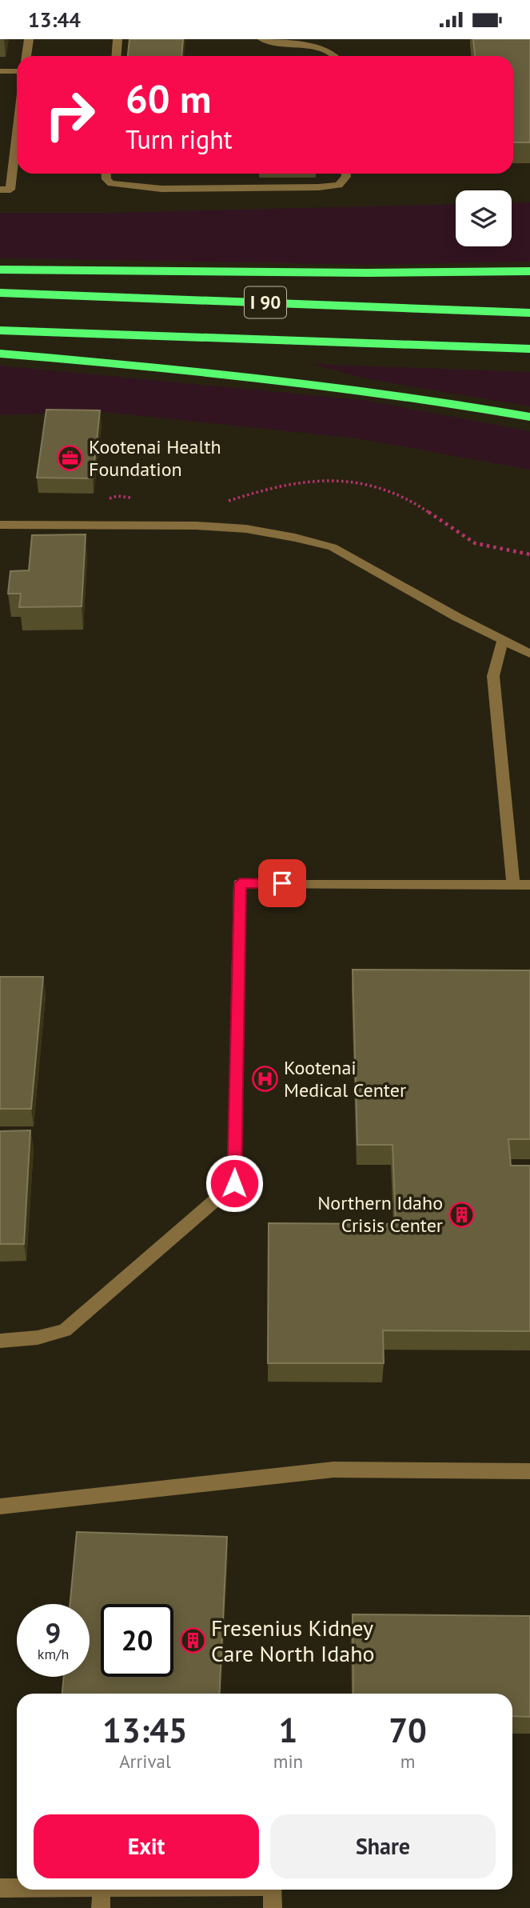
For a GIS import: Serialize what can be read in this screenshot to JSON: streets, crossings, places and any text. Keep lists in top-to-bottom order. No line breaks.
{"streets":{"highway":["I 90"]},"places":{"office":["Kootenai Health Foundation"],"hospital":["Kootenai Medical Center"],"building":["Northern Idaho Crisis Center","Fresenius Kidney Care North Idaho"]},"page":{"status":"13:44","turn":["60 m","Turn right"],"speed":"9 km/h","limit":"20","eta":["13:45","Arrival","1","min","70","m"],"buttons":["Exit","Share"]}}
